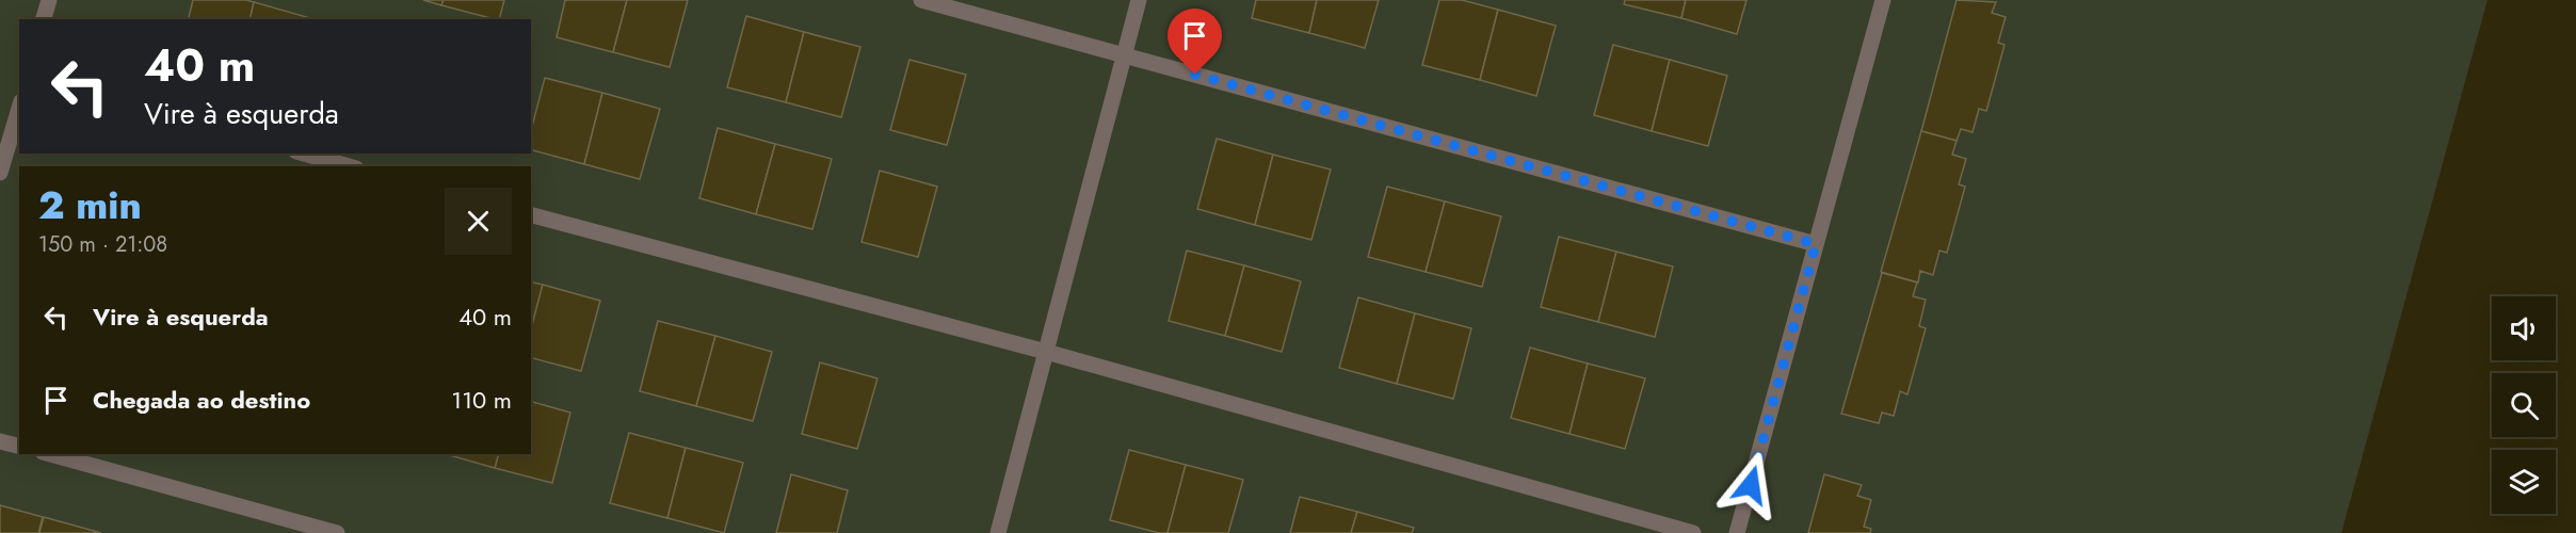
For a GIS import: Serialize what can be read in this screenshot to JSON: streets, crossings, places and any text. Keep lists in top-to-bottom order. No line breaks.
{"page":{"turn":["40 m","Vire à esquerda"],"heading":["2 min","150 m · 21:08"],"list":[{"name":"Vire à esquerda","value":"40 m"},{"name":"Chegada ao destino","value":"110 m"}]}}
